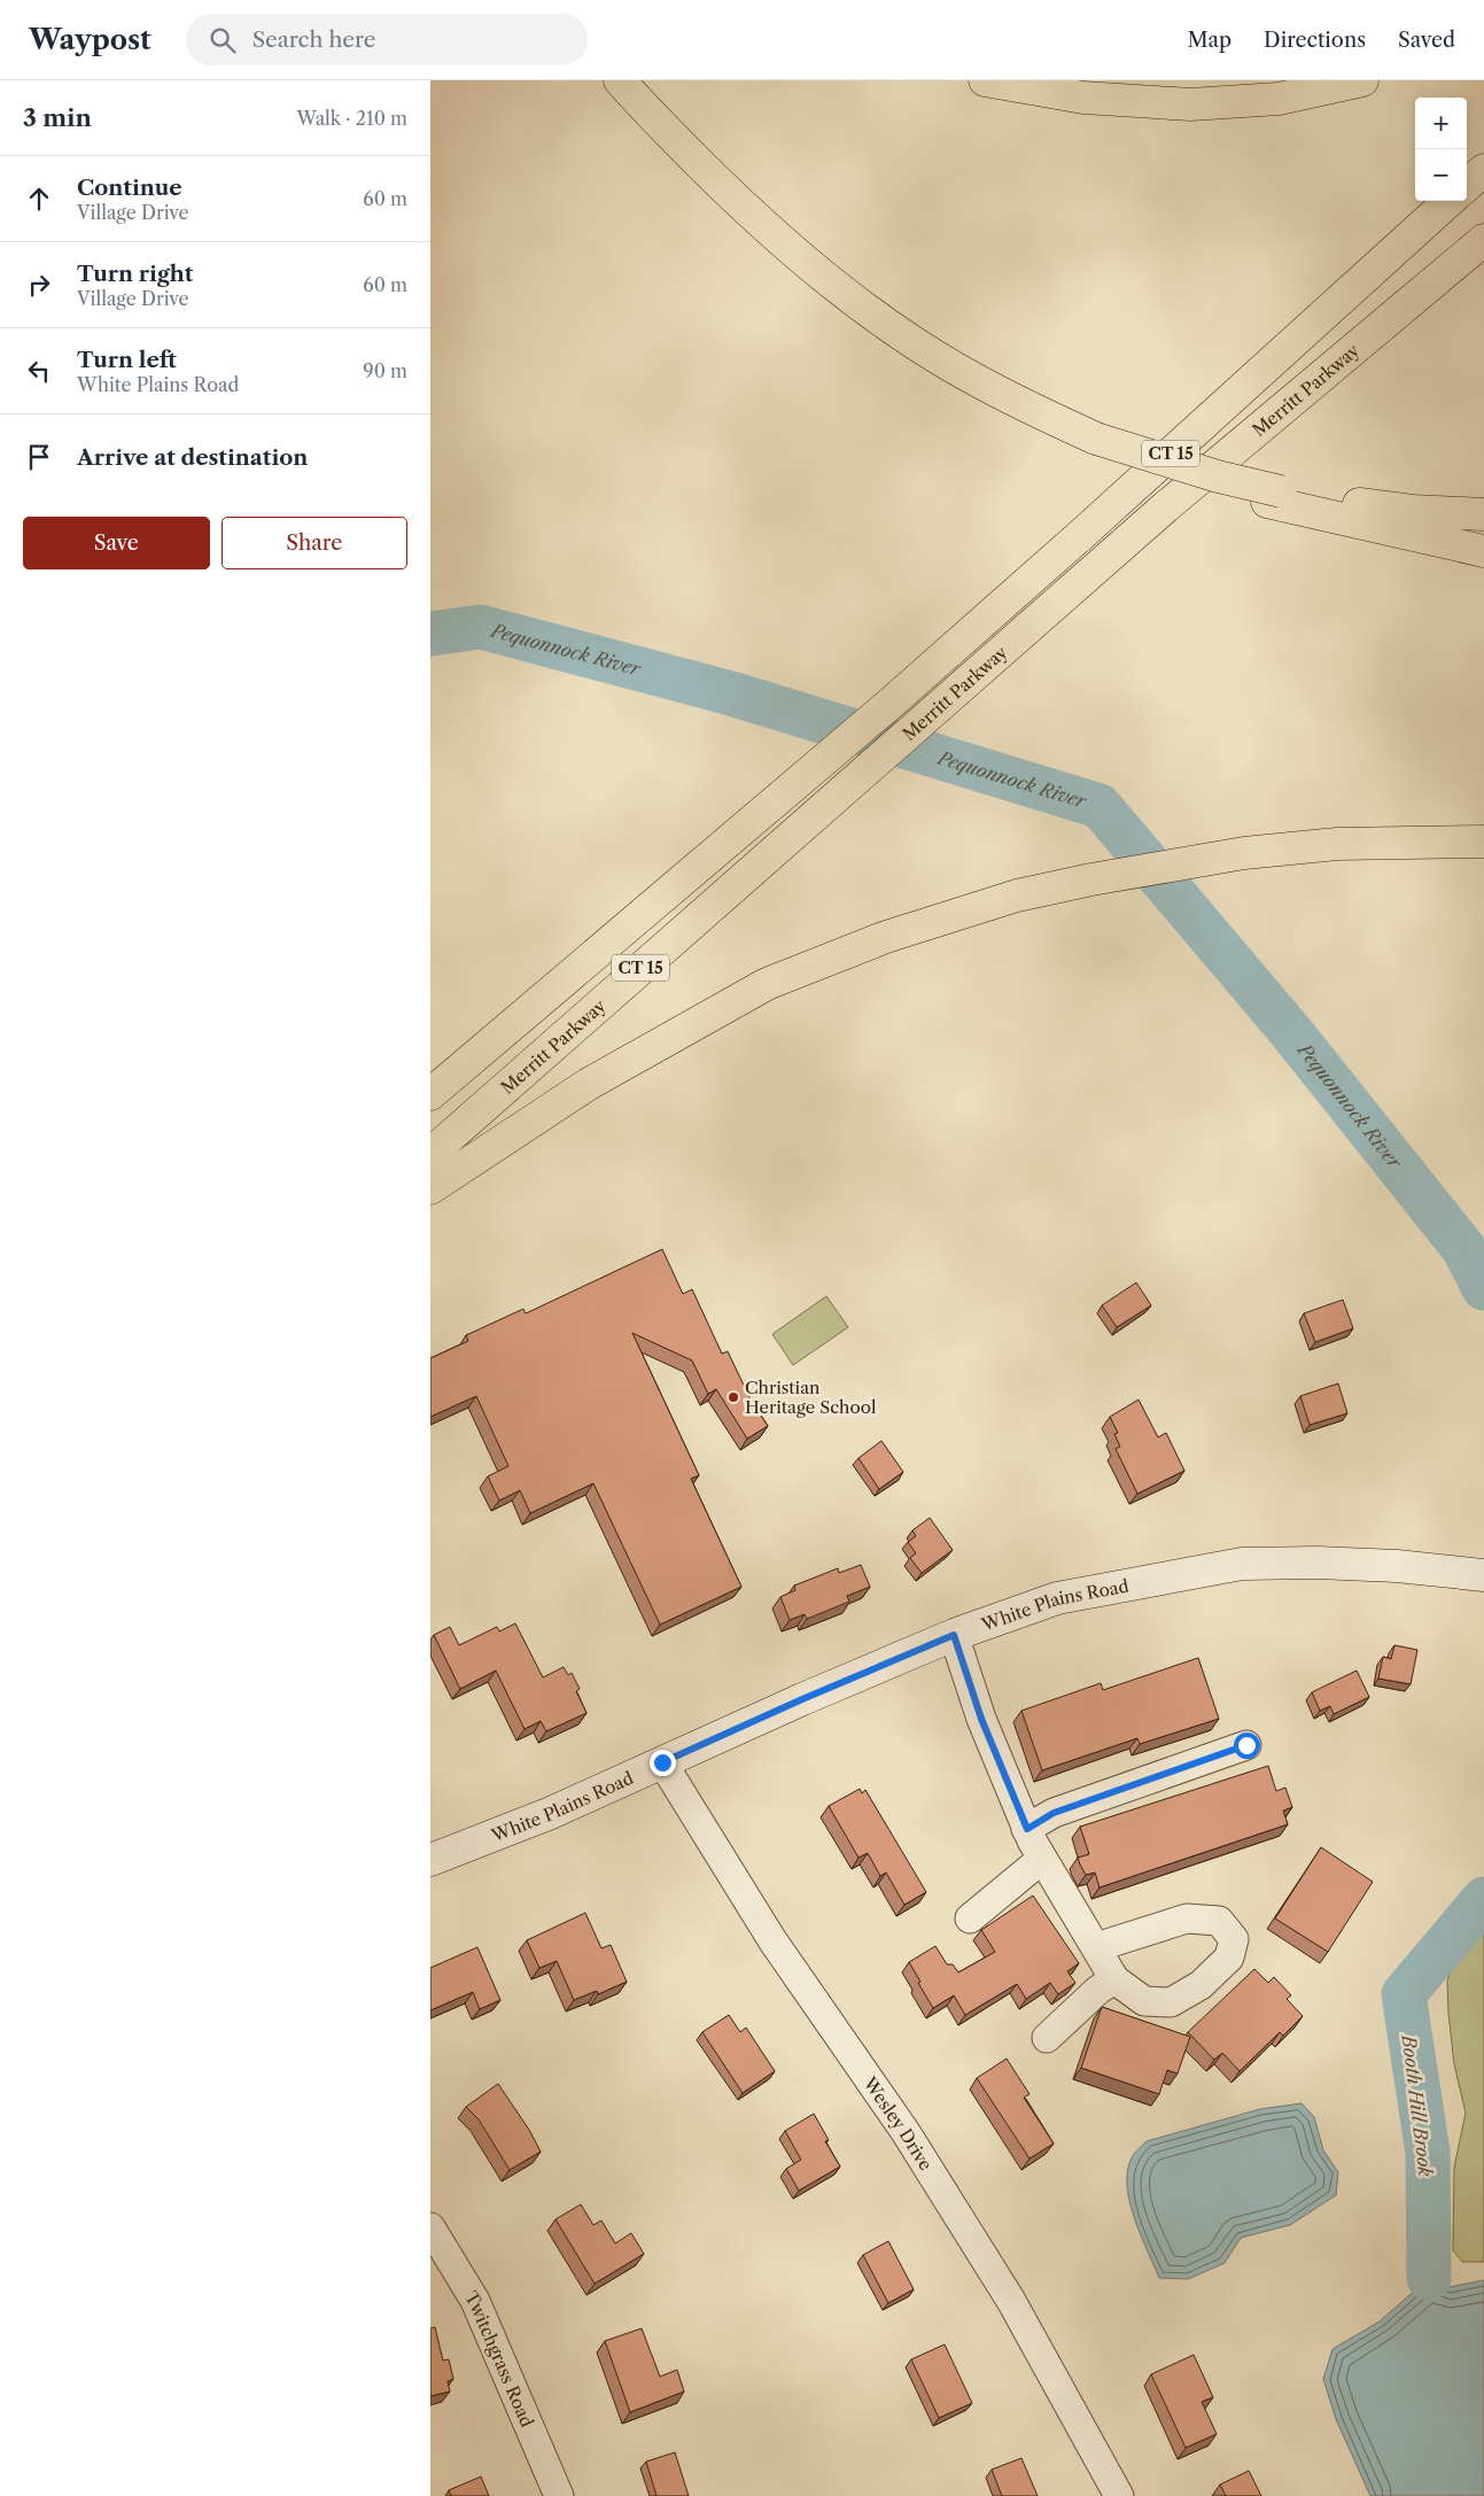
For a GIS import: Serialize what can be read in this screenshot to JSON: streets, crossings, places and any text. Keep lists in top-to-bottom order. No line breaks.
{"streets":{"highway":["Merritt Parkway","CT 15"],"main road":["White Plains Road"],"street":["Wesley Drive","Twitchgrass Road"]},"crossings":[["White Plains Road","Wesley Drive"]],"water":["Pequonnock River","Booth Hill Brook"],"places":["Christian Heritage School"],"page":{"header":"Waypost","search":"Search here","nav":["Map","Directions","Saved"],"heading":["3 min","Walk · 210 m"],"map_buttons":["+","−"],"list":[["Continue","Village Drive","60 m"],["Turn right","Village Drive","60 m"],["Turn left","White Plains Road","90 m"],"Arrive at destination"],"buttons":["Save","Share"]}}
